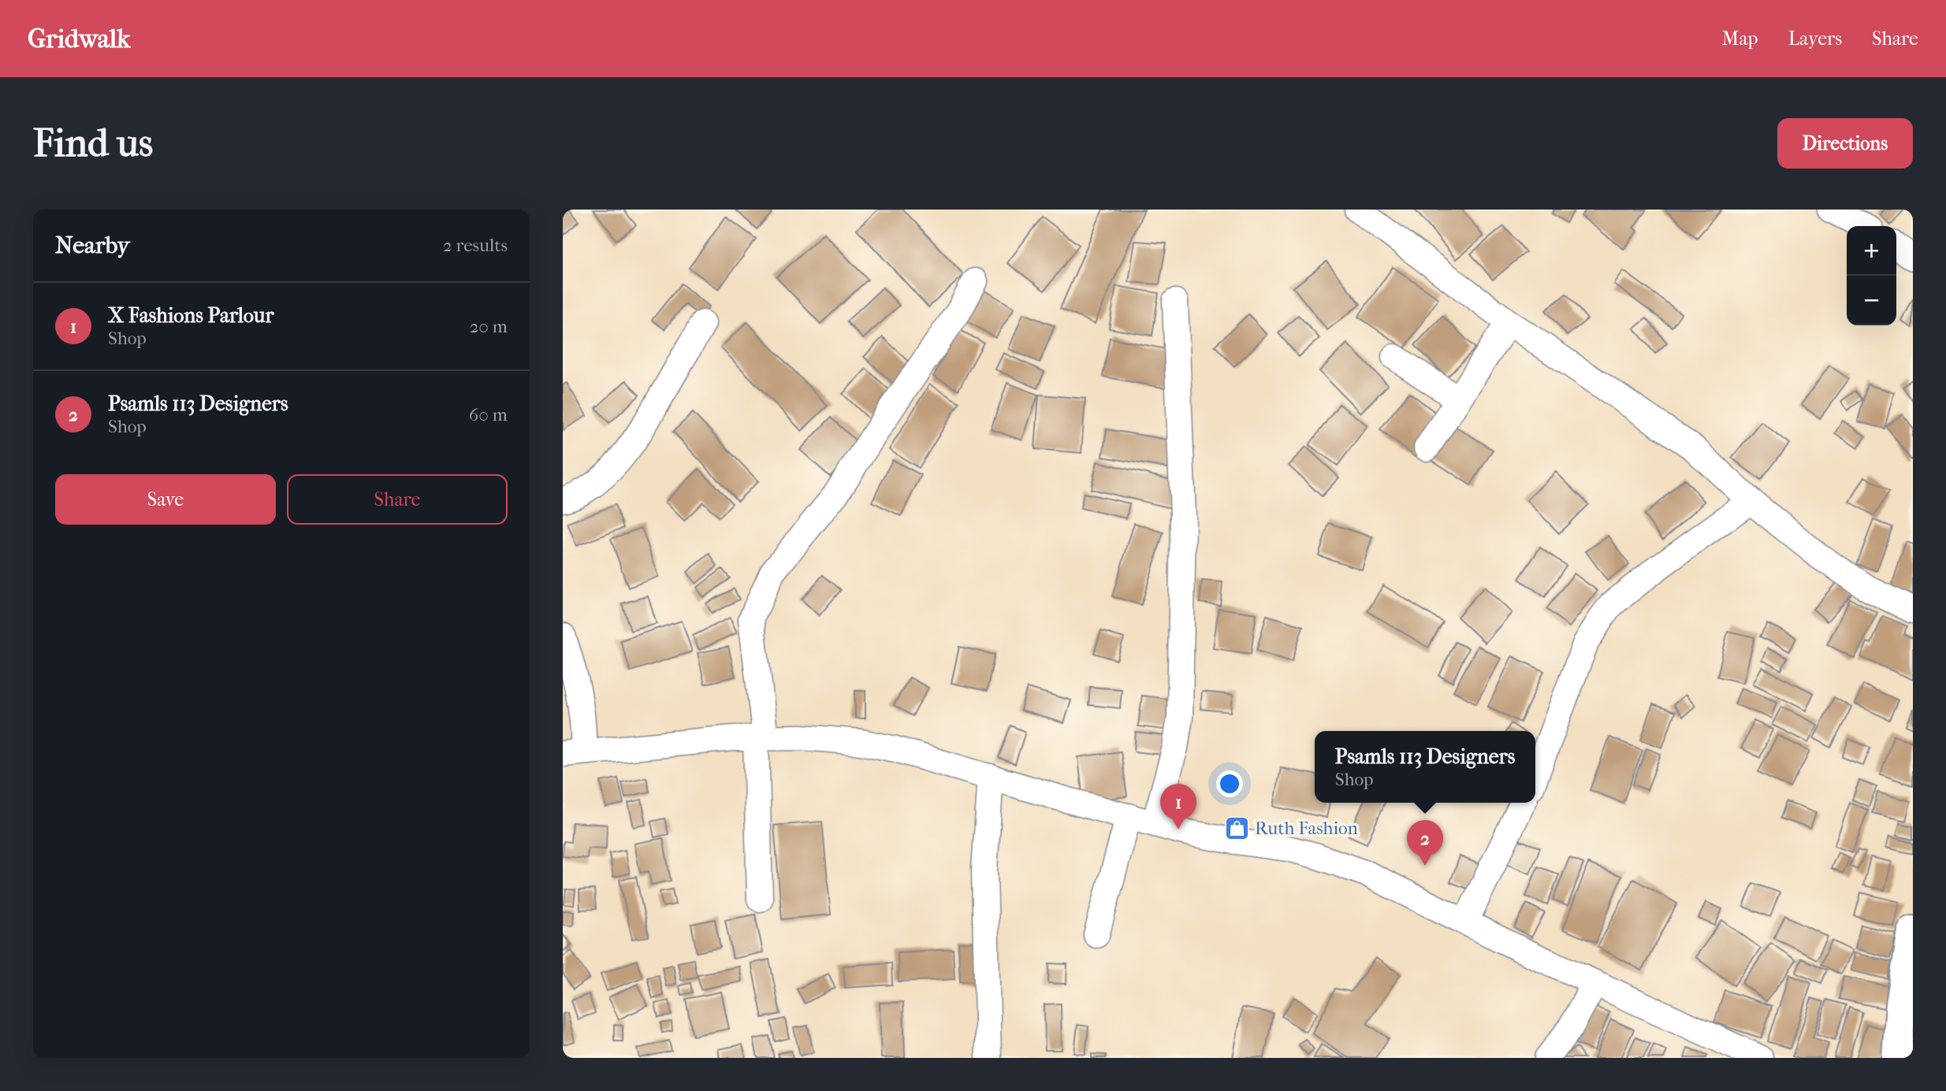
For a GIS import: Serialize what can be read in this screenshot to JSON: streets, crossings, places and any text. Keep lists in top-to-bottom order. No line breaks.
{"places":{"shop":["Ruth Fashion"]},"page":{"header":"Gridwalk","nav":["Map","Layers","Share"],"buttons":["Directions",["Save","Share"]],"title":"Find us","heading":["Nearby","2 results"],"map_buttons":["+","−"],"list":[{"mark":"1","name":"X Fashions Parlour","note":"Shop","value":"20 m"},{"mark":"2","name":"Psamls 113 Designers","note":"Shop","value":"60 m"}],"popup":["Psamls 113 Designers","Shop"],"pins":["1","2"]}}
